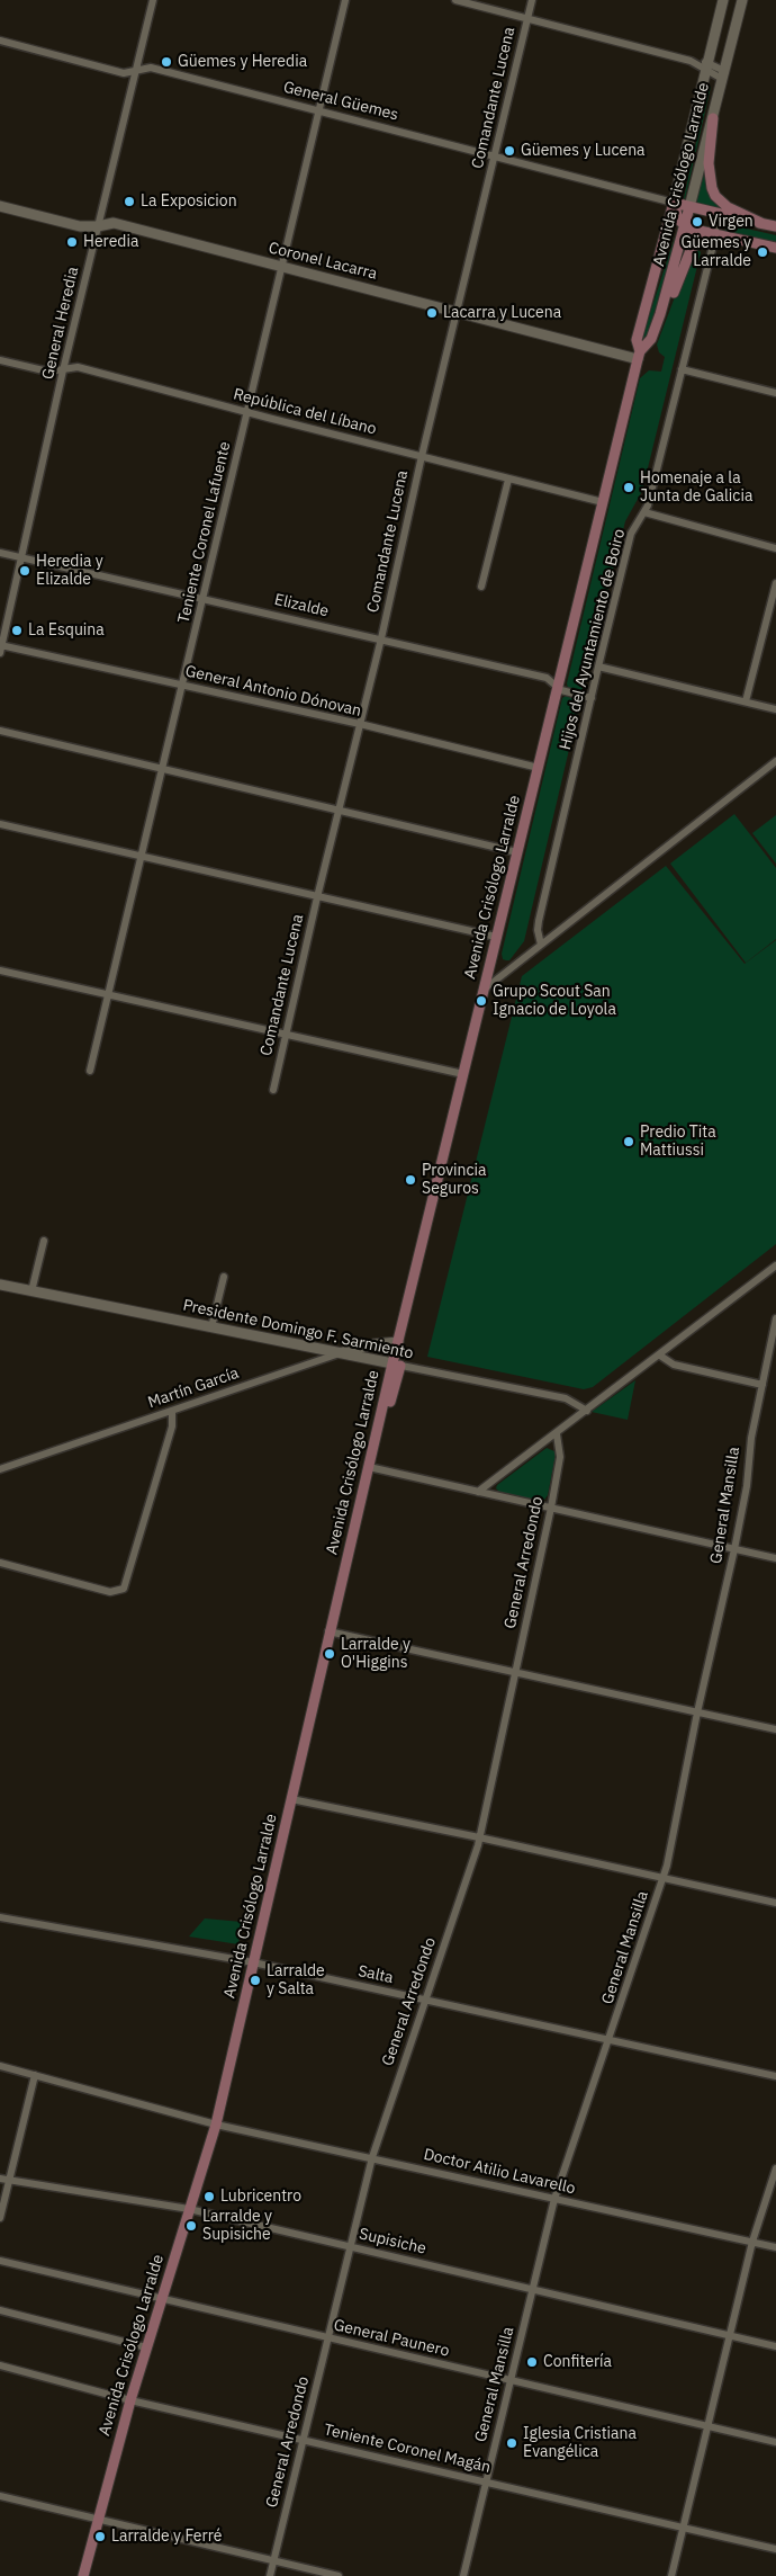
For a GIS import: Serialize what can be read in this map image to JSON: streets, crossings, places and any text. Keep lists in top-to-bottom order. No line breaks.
{"streets":{"main road":["Avenida Crisólogo Larralde"],"street":["Comandante Lucena","General Güemes","Coronel Lacarra","General Heredia","República del Líbano","Teniente Coronel Lafuente","Elizalde","Hijos del Ayuntamiento de Boiro","General Antonio Dónovan","Presidente Domingo F. Sarmiento","Martín García","General Mansilla","General Arredondo","Salta","Doctor Atilio Lavarello","Supisiche","General Paunero","Teniente Coronel Magán"]},"crossings":[["Comandante Lucena","General Güemes"],["Comandante Lucena","Coronel Lacarra"],["Comandante Lucena","República del Líbano"],["Comandante Lucena","Elizalde"],["Comandante Lucena","General Antonio Dónovan"],["General Güemes","Avenida Crisólogo Larralde"],["General Güemes","General Heredia"],["General Güemes","Teniente Coronel Lafuente"],["Avenida Crisólogo Larralde","Coronel Lacarra"],["Avenida Crisólogo Larralde","República del Líbano"],["Avenida Crisólogo Larralde","Elizalde"],["Avenida Crisólogo Larralde","General Antonio Dónovan"],["Avenida Crisólogo Larralde","Presidente Domingo F. Sarmiento"],["Avenida Crisólogo Larralde","Martín García"],["Avenida Crisólogo Larralde","Salta"],["Avenida Crisólogo Larralde","Doctor Atilio Lavarello"],["Avenida Crisólogo Larralde","Supisiche"],["Avenida Crisólogo Larralde","General Paunero"],["Avenida Crisólogo Larralde","Teniente Coronel Magán"],["Coronel Lacarra","General Heredia"],["Coronel Lacarra","Teniente Coronel Lafuente"],["General Heredia","República del Líbano"],["General Heredia","Elizalde"],["General Heredia","General Antonio Dónovan"],["República del Líbano","Teniente Coronel Lafuente"],["Teniente Coronel Lafuente","Elizalde"],["Teniente Coronel Lafuente","General Antonio Dónovan"],["Elizalde","Hijos del Ayuntamiento de Boiro"],["Presidente Domingo F. Sarmiento","Martín García"],["General Mansilla","Salta"],["General Mansilla","Doctor Atilio Lavarello"],["General Mansilla","Supisiche"],["General Mansilla","General Paunero"],["General Mansilla","Teniente Coronel Magán"],["General Arredondo","Salta"],["General Arredondo","Doctor Atilio Lavarello"],["General Arredondo","Supisiche"],["General Arredondo","General Paunero"],["General Arredondo","Teniente Coronel Magán"]],"places":["Güemes y Heredia","Güemes y Lucena","La Exposicion","Virgen","Heredia","Güemes y Larralde","Lacarra y Lucena","Homenaje a la Junta de Galicia","Heredia y Elizalde","La Esquina","Grupo Scout San Ignacio de Loyola","Predio Tita Mattiussi","Provincia Seguros","Larralde y O'Higgins","Larralde y Salta","Lubricentro","Larralde y Supisiche","Confitería","Iglesia Cristiana Evangélica","Larralde y Ferré"]}
